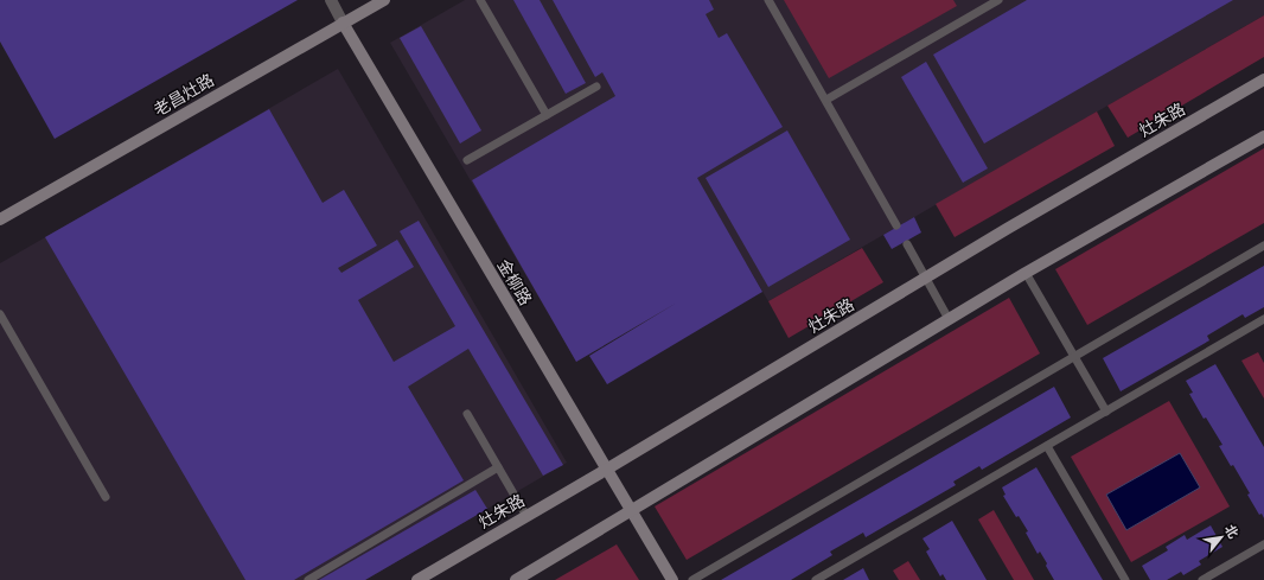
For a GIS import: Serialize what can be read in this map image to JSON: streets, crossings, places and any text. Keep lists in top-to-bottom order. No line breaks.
{"streets":{"main road":["老昌灶路","灶朱路","金柳路"]},"crossings":[["老昌灶路","金柳路"],["灶朱路","金柳路"]],"north":"top right"}
